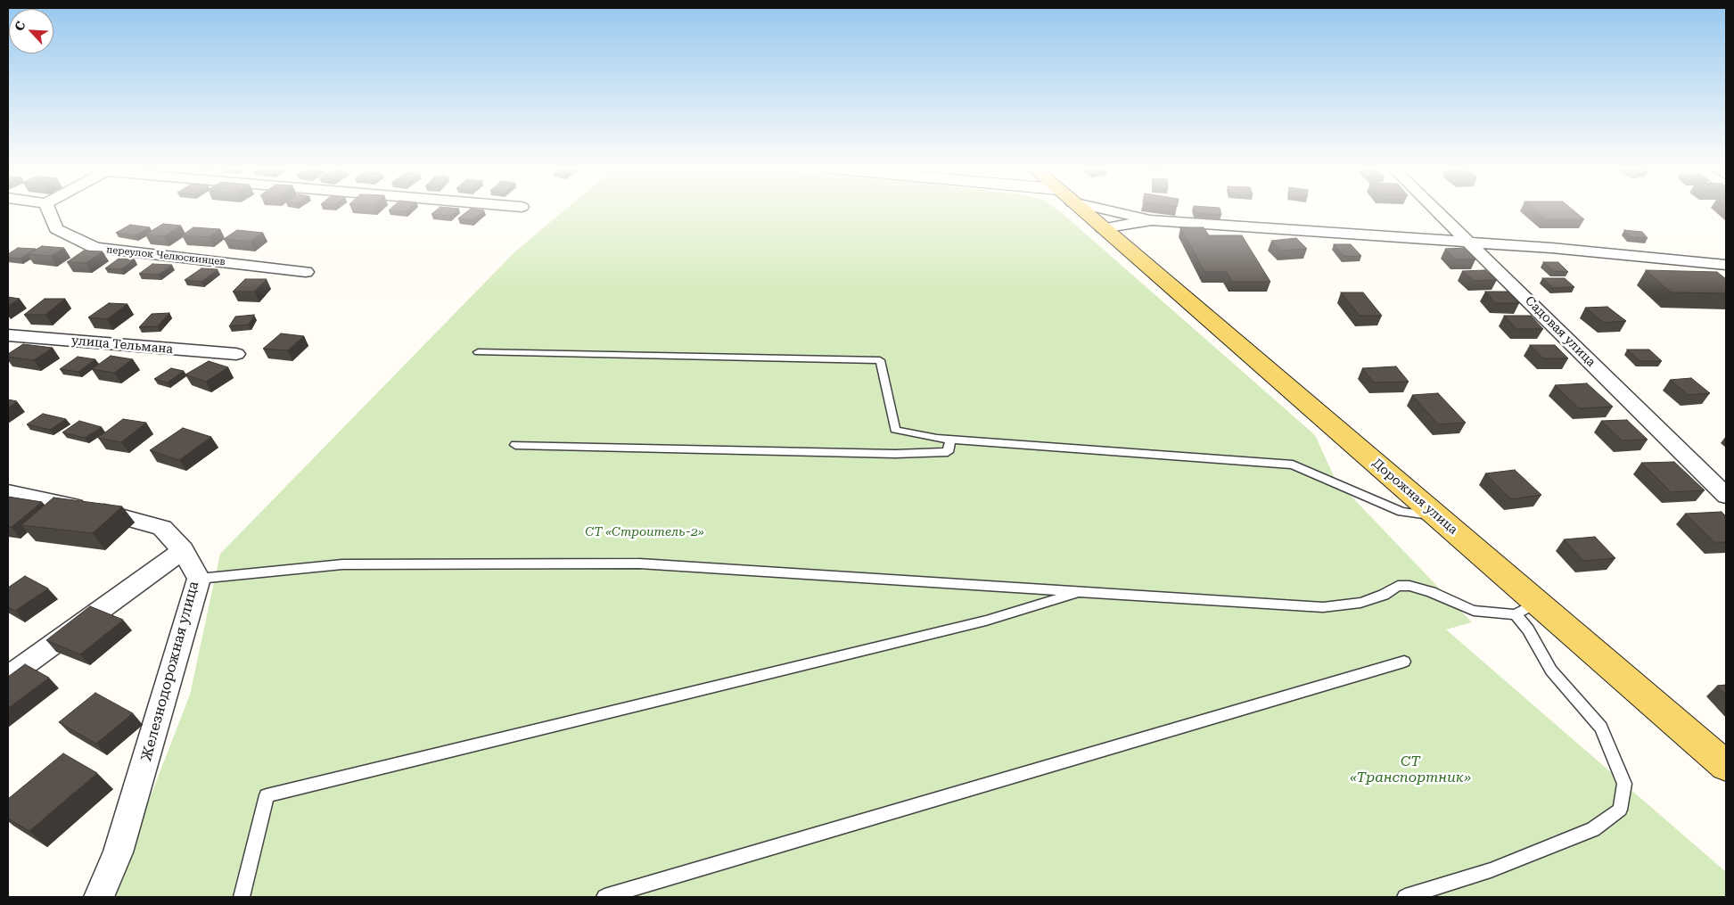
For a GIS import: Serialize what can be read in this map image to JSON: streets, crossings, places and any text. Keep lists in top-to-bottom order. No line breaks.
{"streets":{"main road":["Дорожная улица"],"street":["переулок Челюскинцев","Садовая улица","улица Тельмана","Железнодорожная улица"]},"parks":["СТ «Строитель-2»","СТ «Транспортник»"],"north":"top left"}
